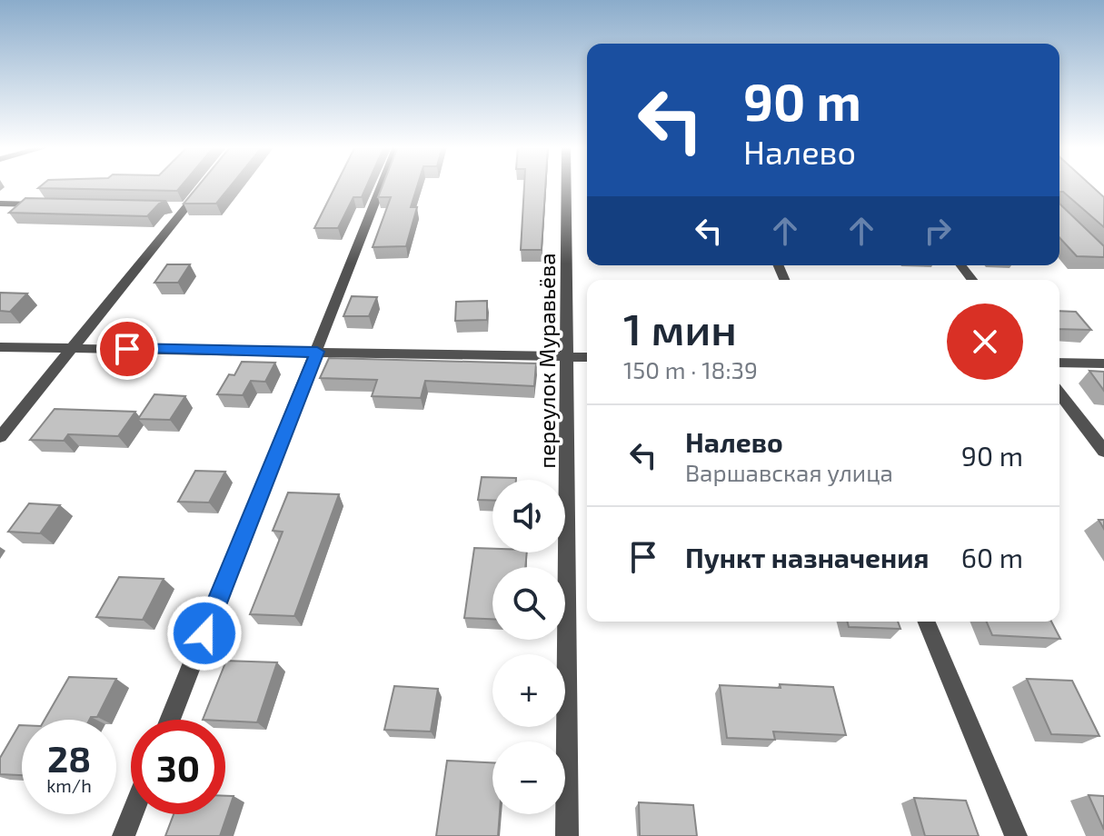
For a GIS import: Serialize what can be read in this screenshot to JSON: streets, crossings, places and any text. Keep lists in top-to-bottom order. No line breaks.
{"streets":{"street":["переулок Муравьёва"]},"page":{"turn":["90 m","Налево"],"heading":["1 мин","150 m · 18:39"],"list":[{"name":"Налево","note":"Варшавская улица","value":"90 m"},{"name":"Пункт назначения","value":"60 m"}],"map_buttons":["+","−"],"speed":"28 km/h","limit":"30"}}
